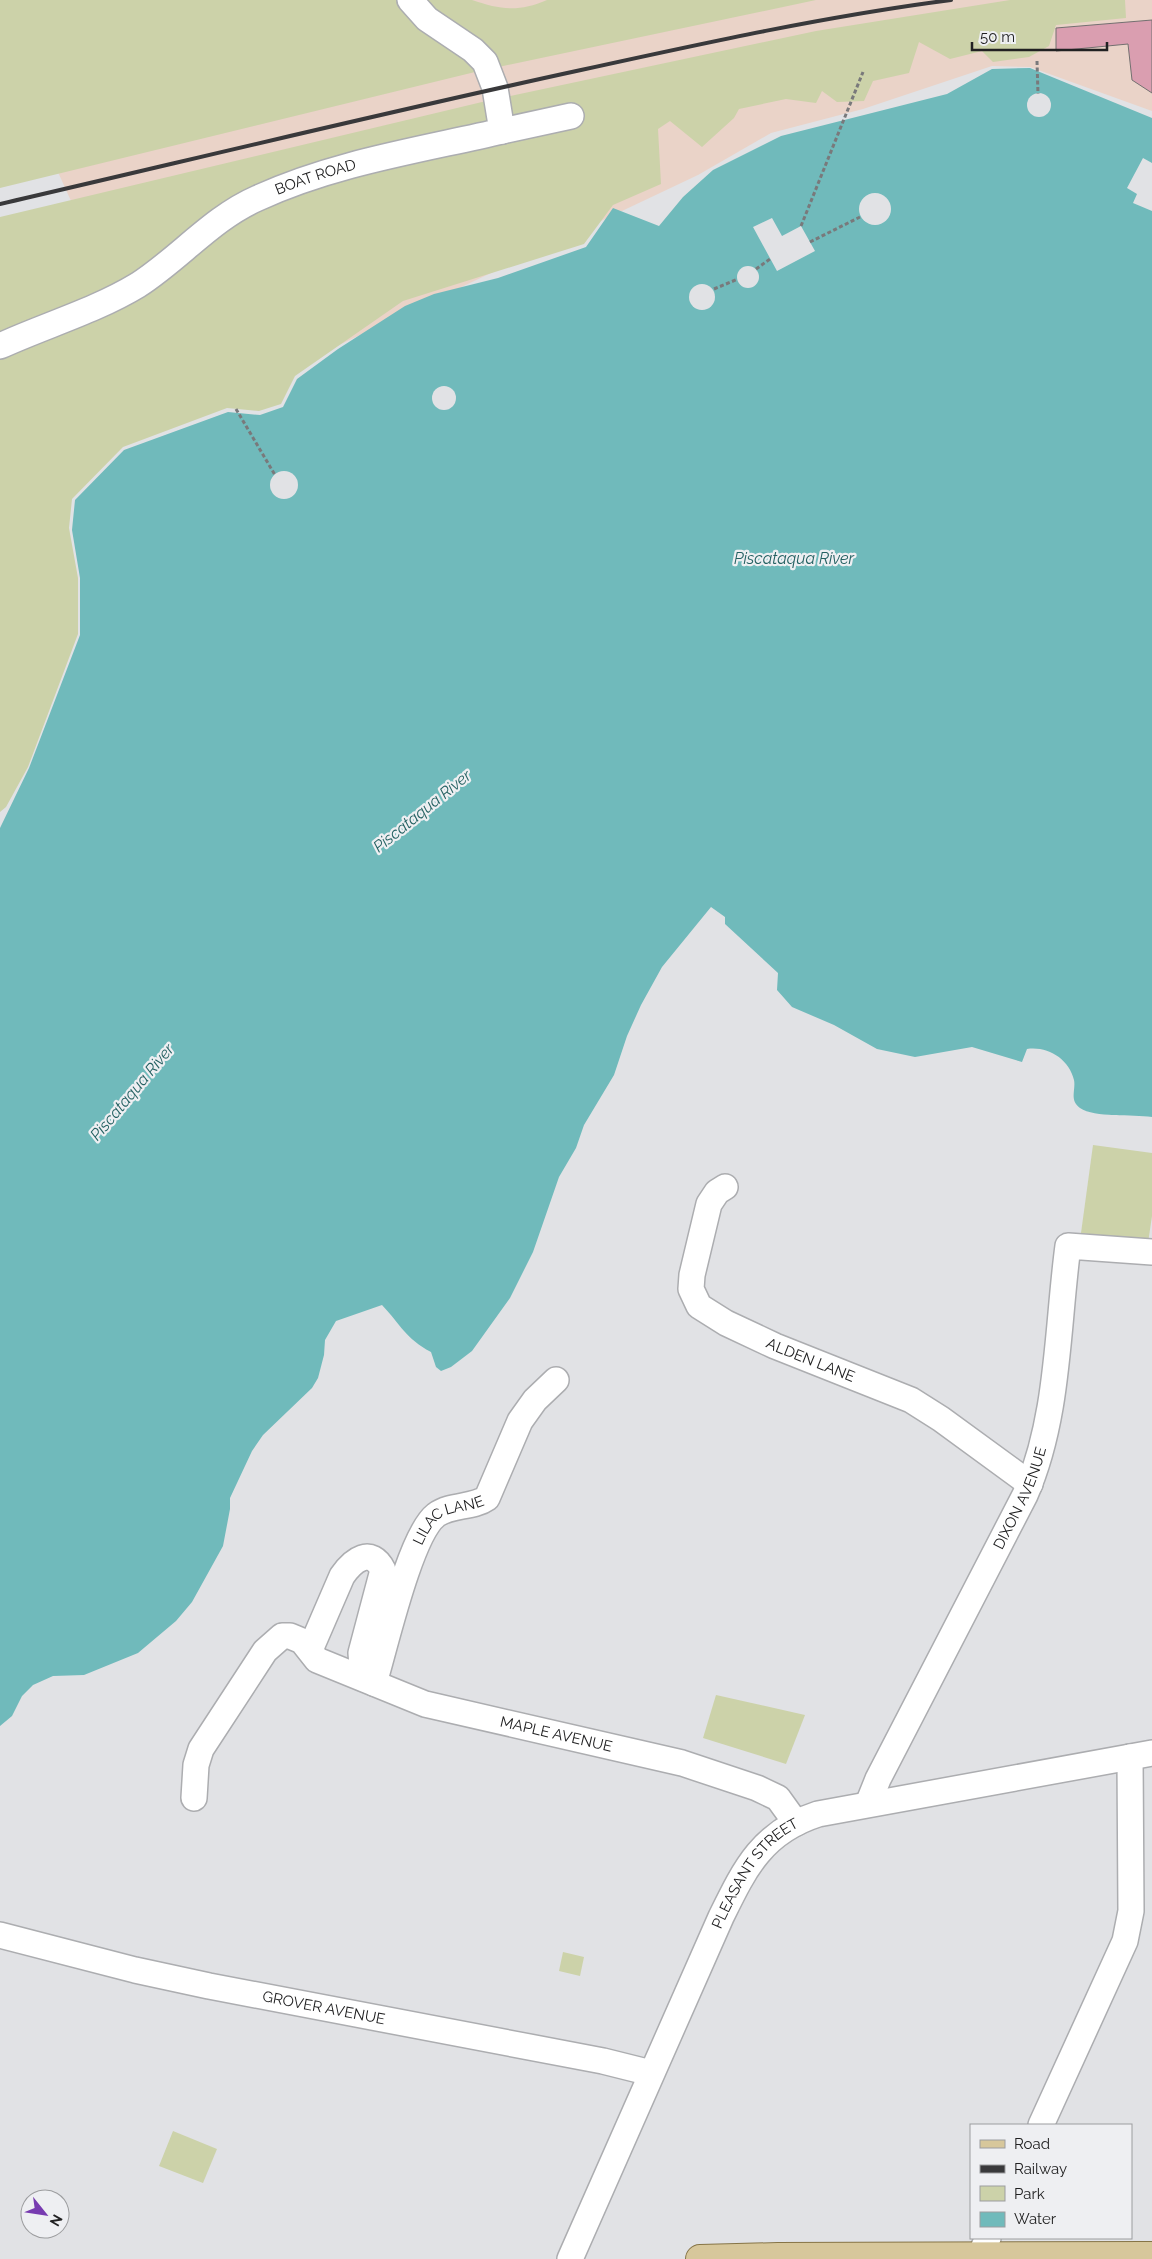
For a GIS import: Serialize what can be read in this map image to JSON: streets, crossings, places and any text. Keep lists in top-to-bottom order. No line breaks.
{"streets":{"street":["BOAT ROAD","ALDEN LANE","DIXON AVENUE","LILAC LANE","MAPLE AVENUE","PLEASANT STREET","GROVER AVENUE"]},"crossings":[["ALDEN LANE","DIXON AVENUE"],["DIXON AVENUE","PLEASANT STREET"],["LILAC LANE","MAPLE AVENUE"],["MAPLE AVENUE","PLEASANT STREET"],["PLEASANT STREET","GROVER AVENUE"]],"water":["Piscataqua River"],"legend":["Road","Railway","Park","Water"],"scale_bar":"50 m","north":"bottom right"}
